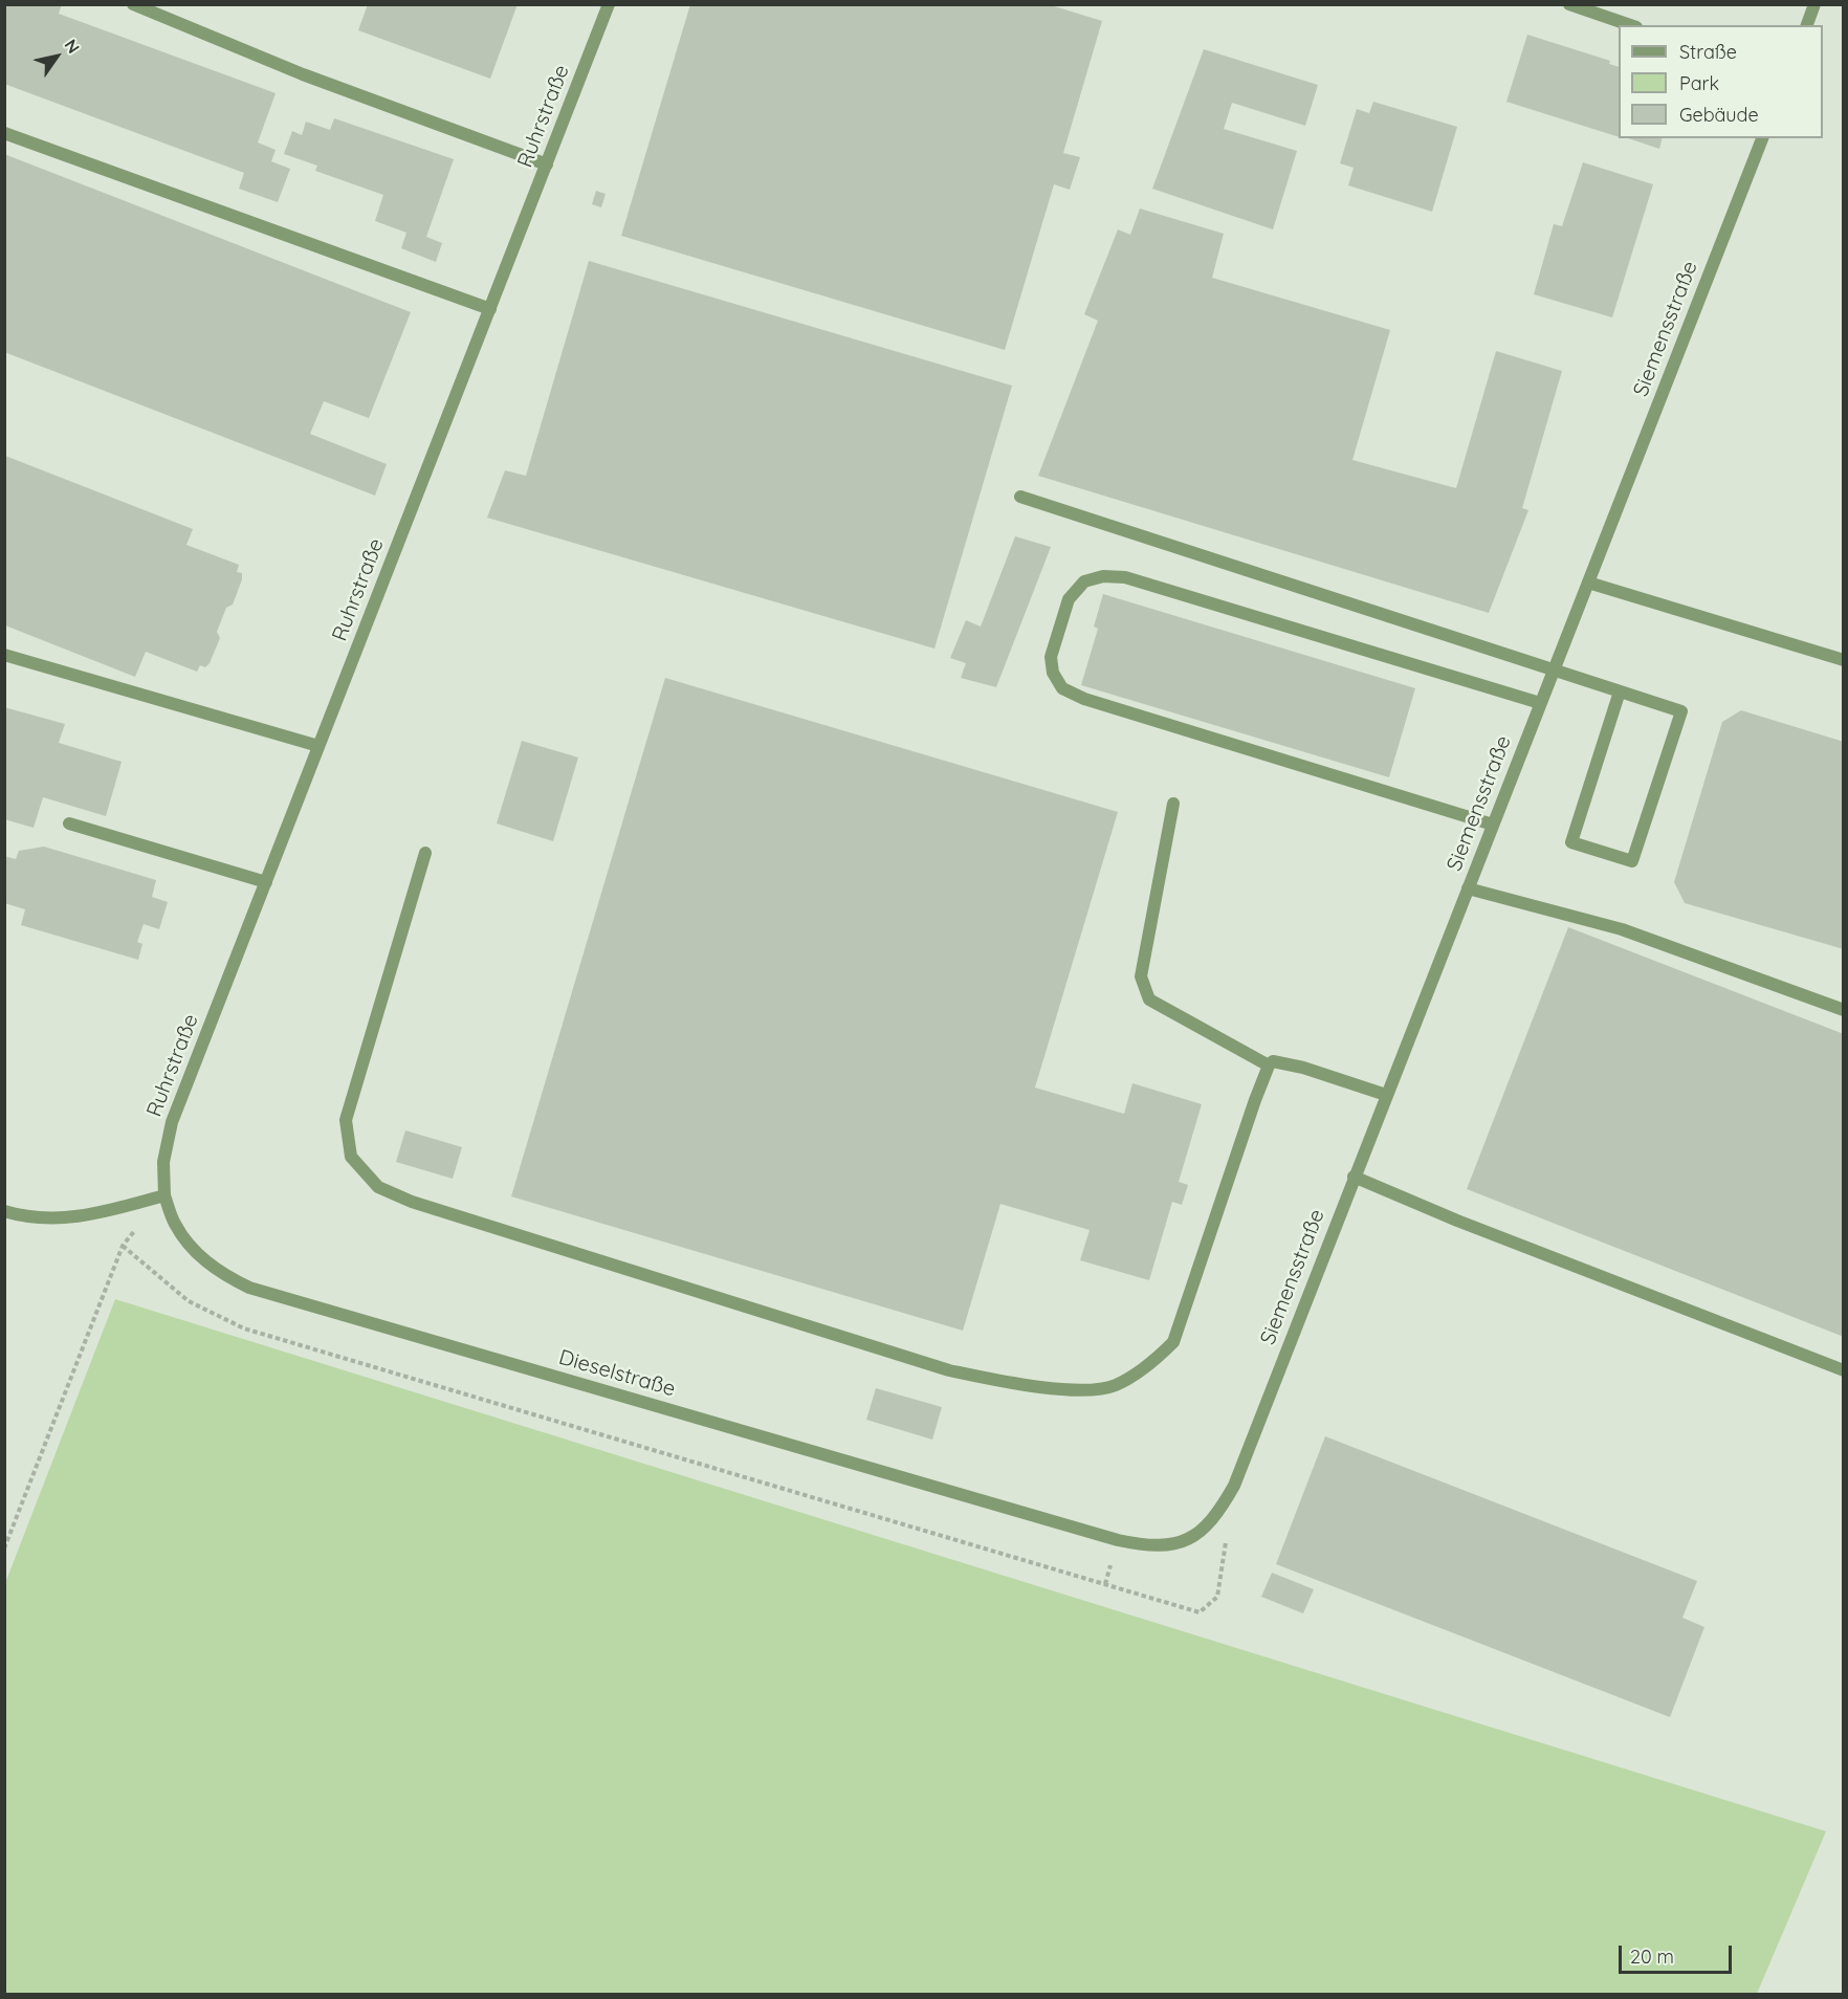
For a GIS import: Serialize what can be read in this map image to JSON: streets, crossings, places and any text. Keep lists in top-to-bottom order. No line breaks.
{"streets":{"street":["Ruhrstraße","Siemensstraße","Dieselstraße"]},"crossings":[["Ruhrstraße","Dieselstraße"],["Siemensstraße","Dieselstraße"]],"legend":["Straße","Park","Gebäude"],"scale_bar":"20 m","north":"top right"}
